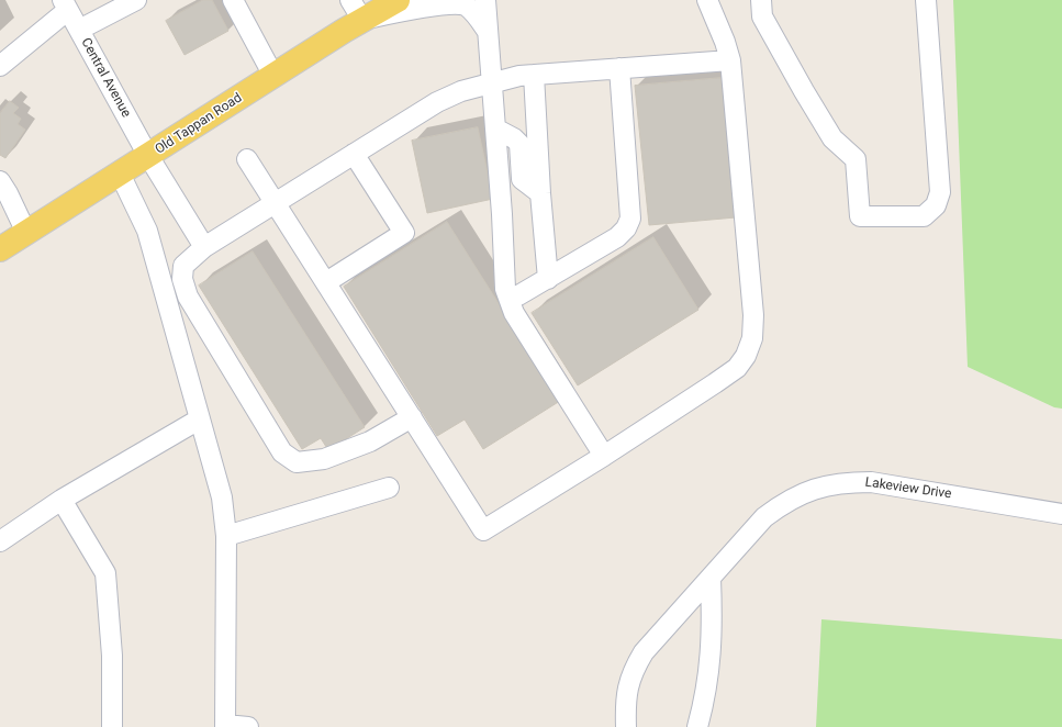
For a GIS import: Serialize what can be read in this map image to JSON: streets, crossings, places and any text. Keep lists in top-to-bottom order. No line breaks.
{"streets":{"main road":["Old Tappan Road"],"street":["Central Avenue","Lakeview Drive"]},"crossings":[["Central Avenue","Old Tappan Road"]]}
